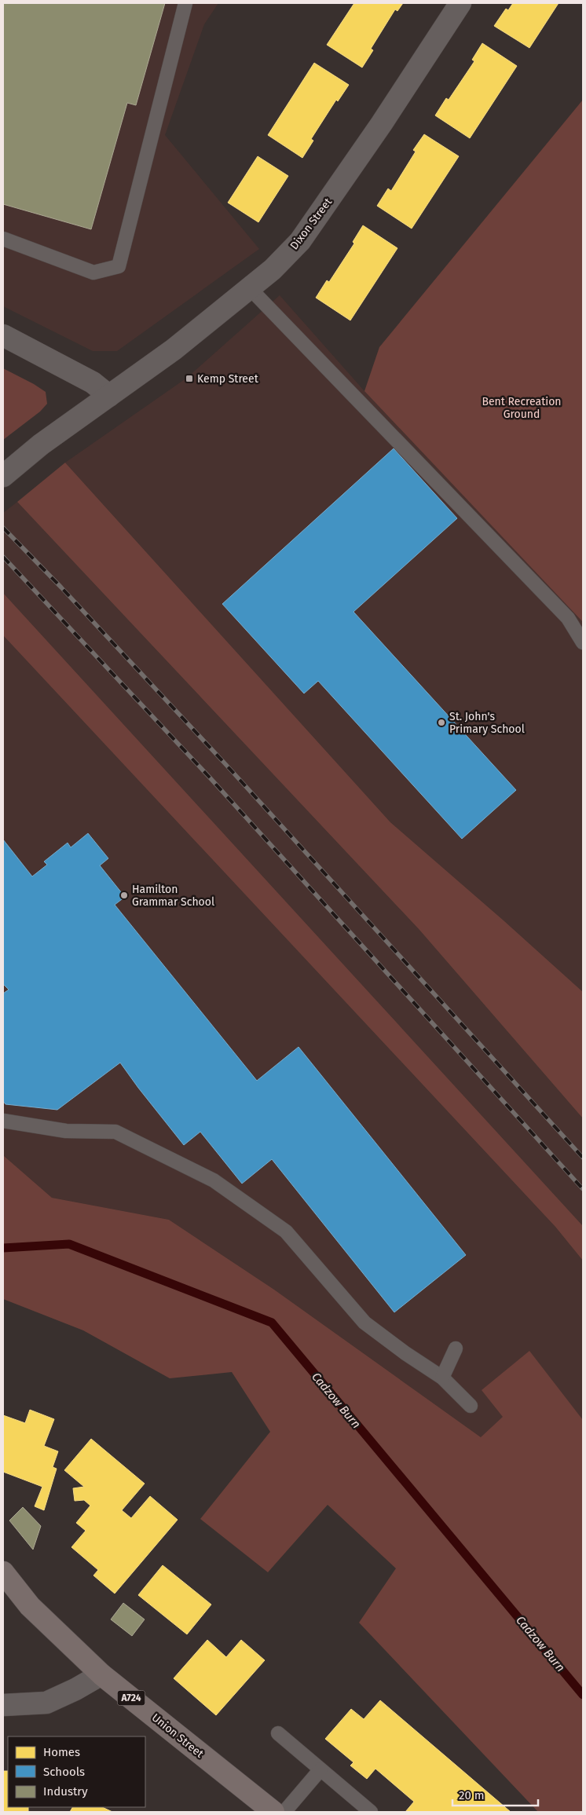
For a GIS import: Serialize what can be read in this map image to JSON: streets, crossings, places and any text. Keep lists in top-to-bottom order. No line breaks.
{"streets":{"main road":["A724","Union Street"],"street":["Dixon Street"]},"water":["Cadzow Burn"],"parks":["Bent Recreation Ground"],"places":{"transit":["Kemp Street"],"other":["St. John's Primary School","Hamilton Grammar School"]},"legend":["Homes","Schools","Industry"],"scale_bar":"20 m"}
